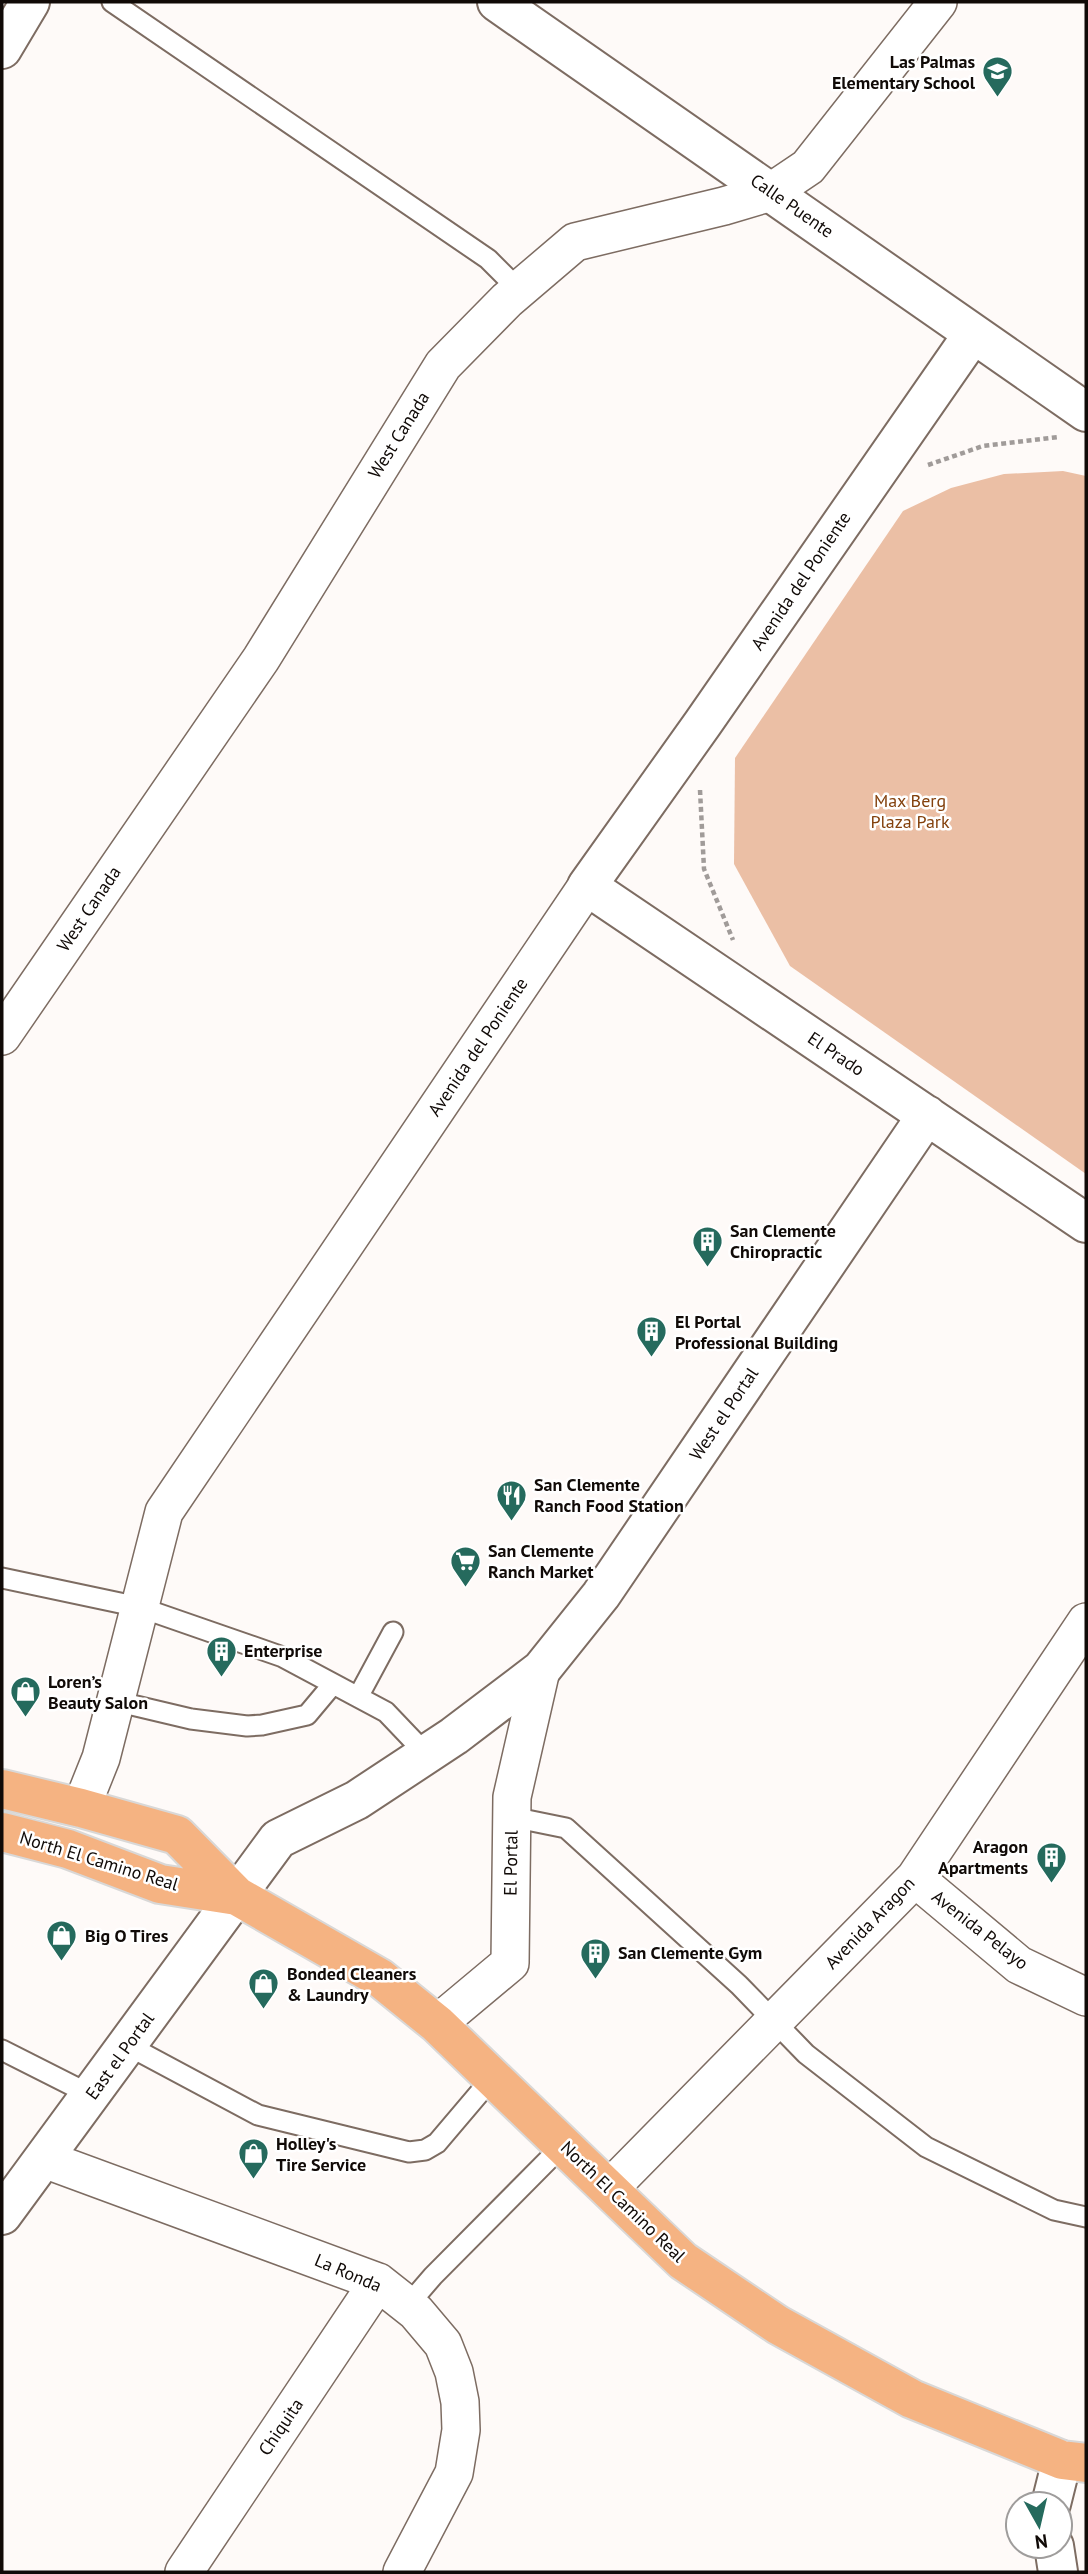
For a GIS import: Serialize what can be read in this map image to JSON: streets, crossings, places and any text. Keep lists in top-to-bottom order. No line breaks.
{"streets":{"main road":["North El Camino Real"],"street":["Calle Puente","West Canada","Avenida del Poniente","El Prado","West el Portal","El Portal","Avenida Aragon","Avenida Pelayo","East el Portal","La Ronda","Chiquita"]},"crossings":[["Calle Puente","West Canada"],["Calle Puente","Avenida del Poniente"],["Avenida del Poniente","El Prado"],["Avenida del Poniente","North El Camino Real"],["El Prado","West el Portal"],["West el Portal","North El Camino Real"],["West el Portal","El Portal"],["West el Portal","East el Portal"],["North El Camino Real","El Portal"],["North El Camino Real","Avenida Aragon"],["North El Camino Real","East el Portal"],["Avenida Aragon","Avenida Pelayo"],["East el Portal","La Ronda"],["La Ronda","Chiquita"]],"parks":["Max Berg Plaza Park"],"places":{"school or university":["Las Palmas Elementary School"],"building":["San Clemente Chiropractic","El Portal Professional Building","Enterprise","Aragon Apartments","San Clemente Gym"],"restaurant":["San Clemente Ranch Food Station"],"supermarket":["San Clemente Ranch Market"],"shop":["Loren’s Beauty Salon","Big O Tires","Bonded Cleaners & Laundry","Holley's Tire Service"]},"north":"bottom"}
